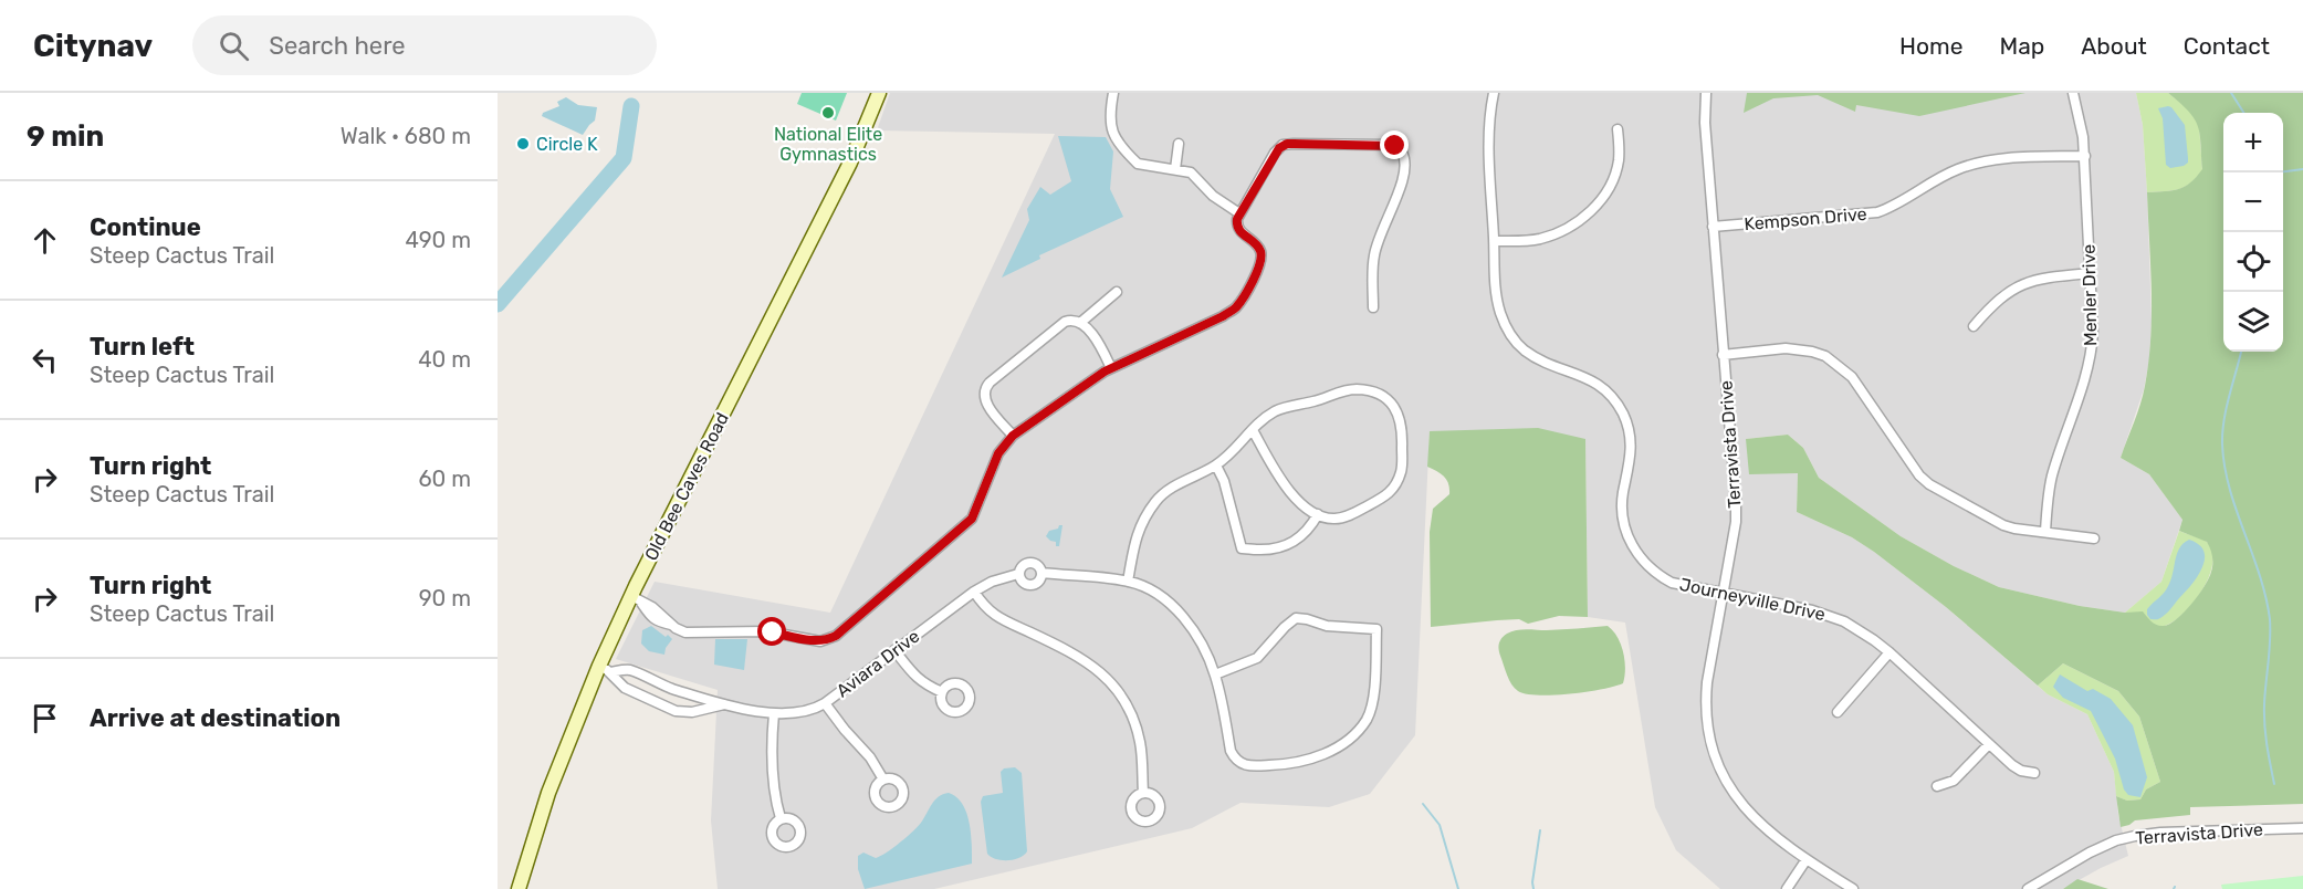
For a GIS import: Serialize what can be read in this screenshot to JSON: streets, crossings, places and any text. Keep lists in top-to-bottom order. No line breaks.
{"streets":{"street":["Kempson Drive","Menler Drive","Terravista Drive","Old Bee Caves Road","Journeyville Drive","Aviara Drive"]},"crossings":[["Kempson Drive","Menler Drive"],["Kempson Drive","Terravista Drive"],["Terravista Drive","Journeyville Drive"],["Old Bee Caves Road","Aviara Drive"]],"places":["National Elite Gymnastics","Circle K"],"page":{"header":"Citynav","search":"Search here","nav":["Home","Map","About","Contact"],"heading":["9 min","Walk · 680 m"],"map_buttons":["+","−"],"list":[["Continue","Steep Cactus Trail","490 m"],["Turn left","Steep Cactus Trail","40 m"],["Turn right","Steep Cactus Trail","60 m"],["Turn right","Steep Cactus Trail","90 m"],"Arrive at destination"]}}
